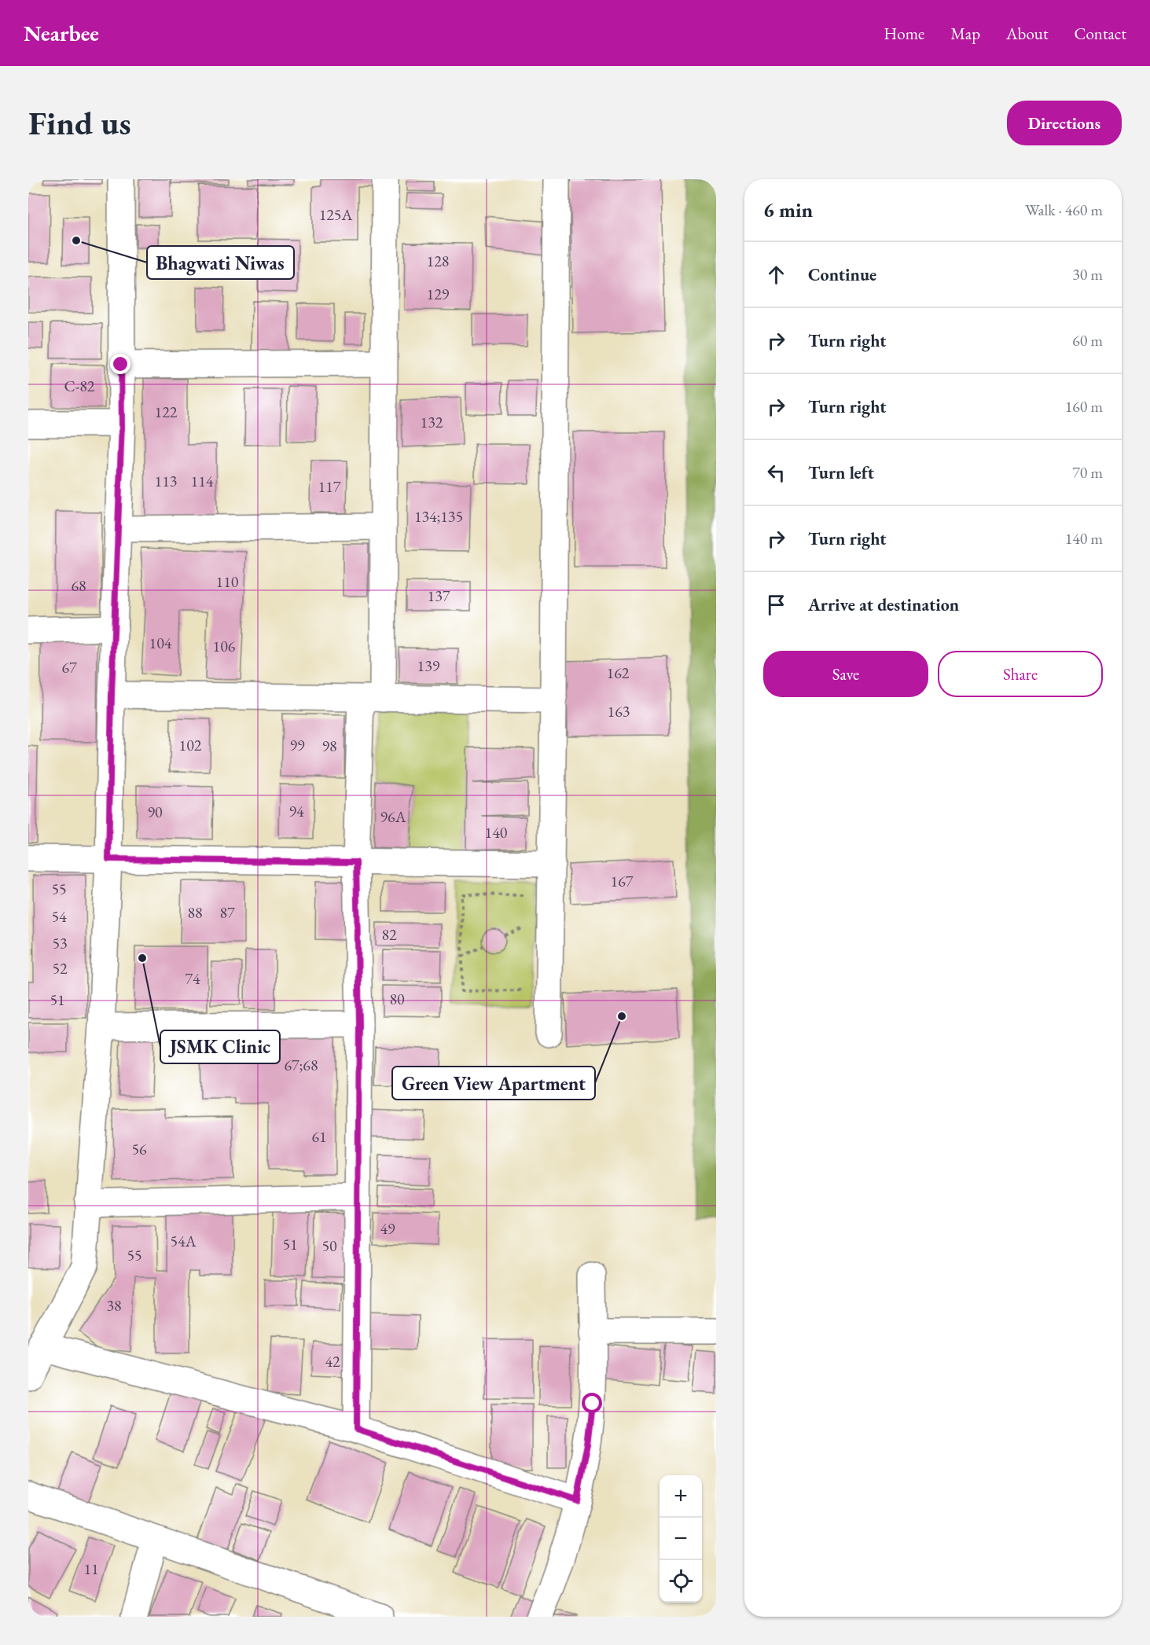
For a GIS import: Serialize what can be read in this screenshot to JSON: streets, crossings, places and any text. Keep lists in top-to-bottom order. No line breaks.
{"places":["Bhagwati Niwas","JSMK Clinic","Green View Apartment"],"house_numbers":["125A","128","129","C-82","122","132","113","114","117","134;135","110","68","137","104","106","139","67","162","163","102","99","98","94","90","96A","140","167","55","88","87","54","82","53","52","74","80","51","67;68","61","56","49","54A","51","50","55","38","42","11"],"page":{"header":"Nearbee","nav":["Home","Map","About","Contact"],"buttons":["Directions",["Save","Share"]],"title":"Find us","heading":["6 min","Walk · 460 m"],"list":[["Continue","30 m"],["Turn right","60 m"],["Turn right","160 m"],["Turn left","70 m"],["Turn right","140 m"],"Arrive at destination"],"map_buttons":["+","−"]}}
